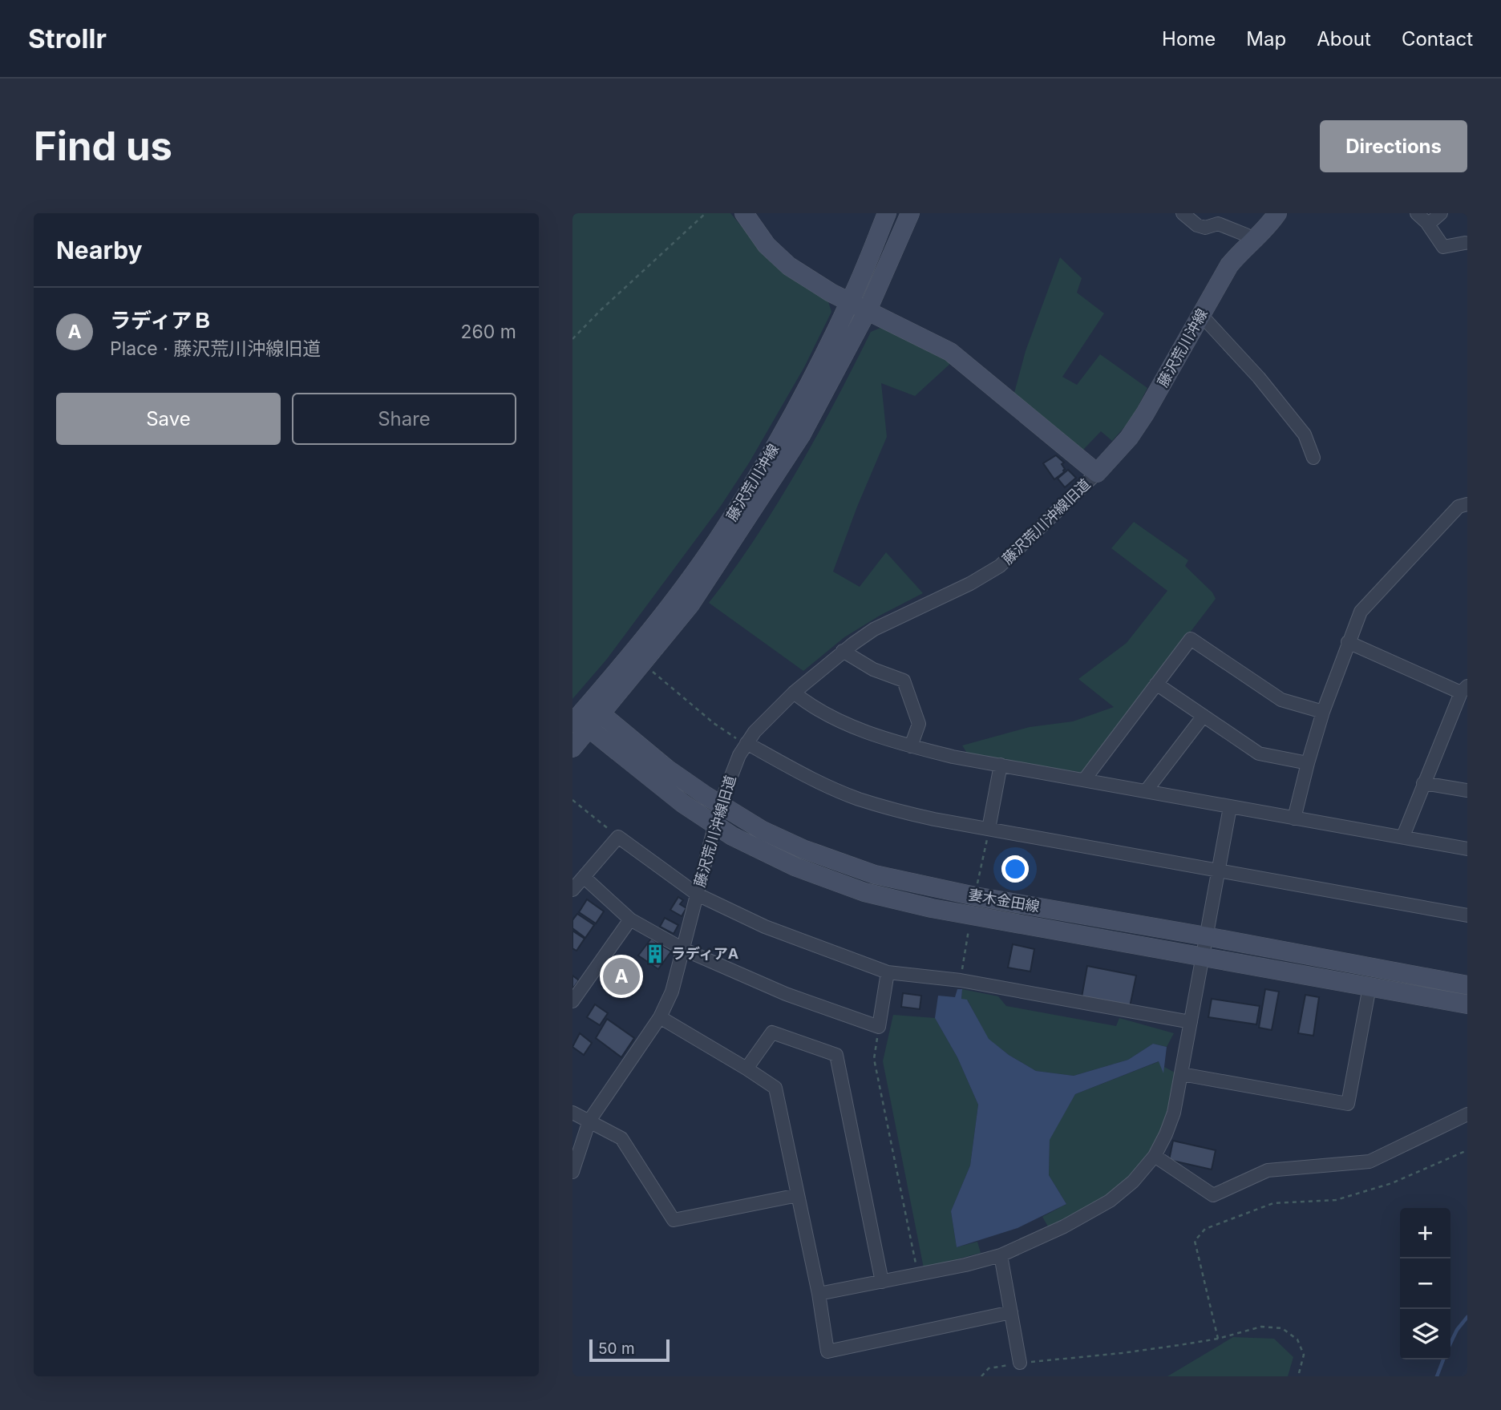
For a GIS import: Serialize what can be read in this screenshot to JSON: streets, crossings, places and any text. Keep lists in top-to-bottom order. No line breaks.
{"streets":{"street":["藤沢荒川沖線","藤沢荒川沖線旧道","妻木金田線"]},"crossings":[["藤沢荒川沖線","藤沢荒川沖線旧道"],["藤沢荒川沖線","妻木金田線"],["藤沢荒川沖線旧道","妻木金田線"]],"places":{"building":["ラディアA"]},"scale_bar":"50 m","page":{"header":"Strollr","nav":["Home","Map","About","Contact"],"buttons":["Directions",["Save","Share"]],"title":"Find us","heading":"Nearby","list":[{"mark":"A","name":"ラディアＢ","note":"Place · 藤沢荒川沖線旧道","value":"260 m"}],"pins":"A","map_buttons":["+","−"],"scale":"50 m"}}
